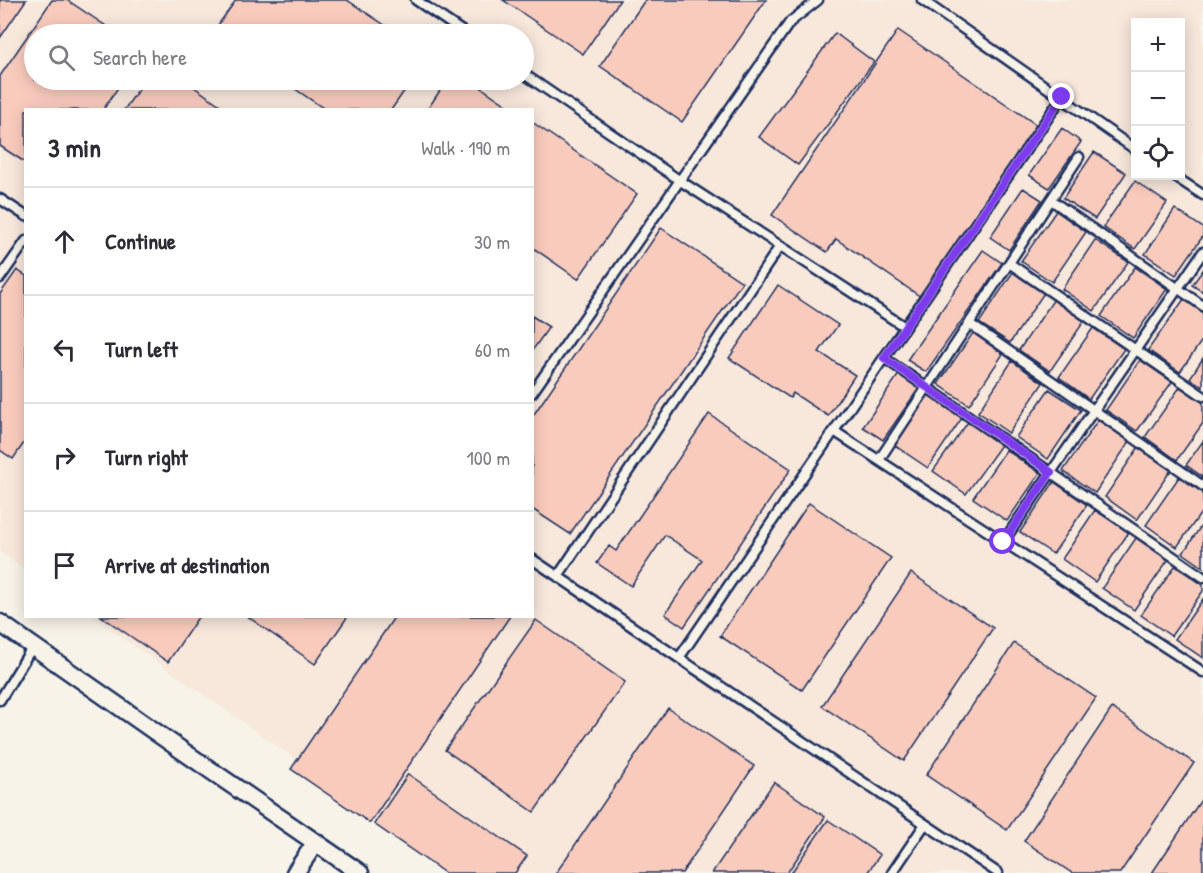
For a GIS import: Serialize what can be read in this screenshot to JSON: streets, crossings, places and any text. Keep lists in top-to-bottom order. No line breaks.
{"page":{"map_buttons":["+","−"],"search":"Search here","heading":["3 min","Walk · 190 m"],"list":[["Continue","30 m"],["Turn left","60 m"],["Turn right","100 m"],"Arrive at destination"]}}
